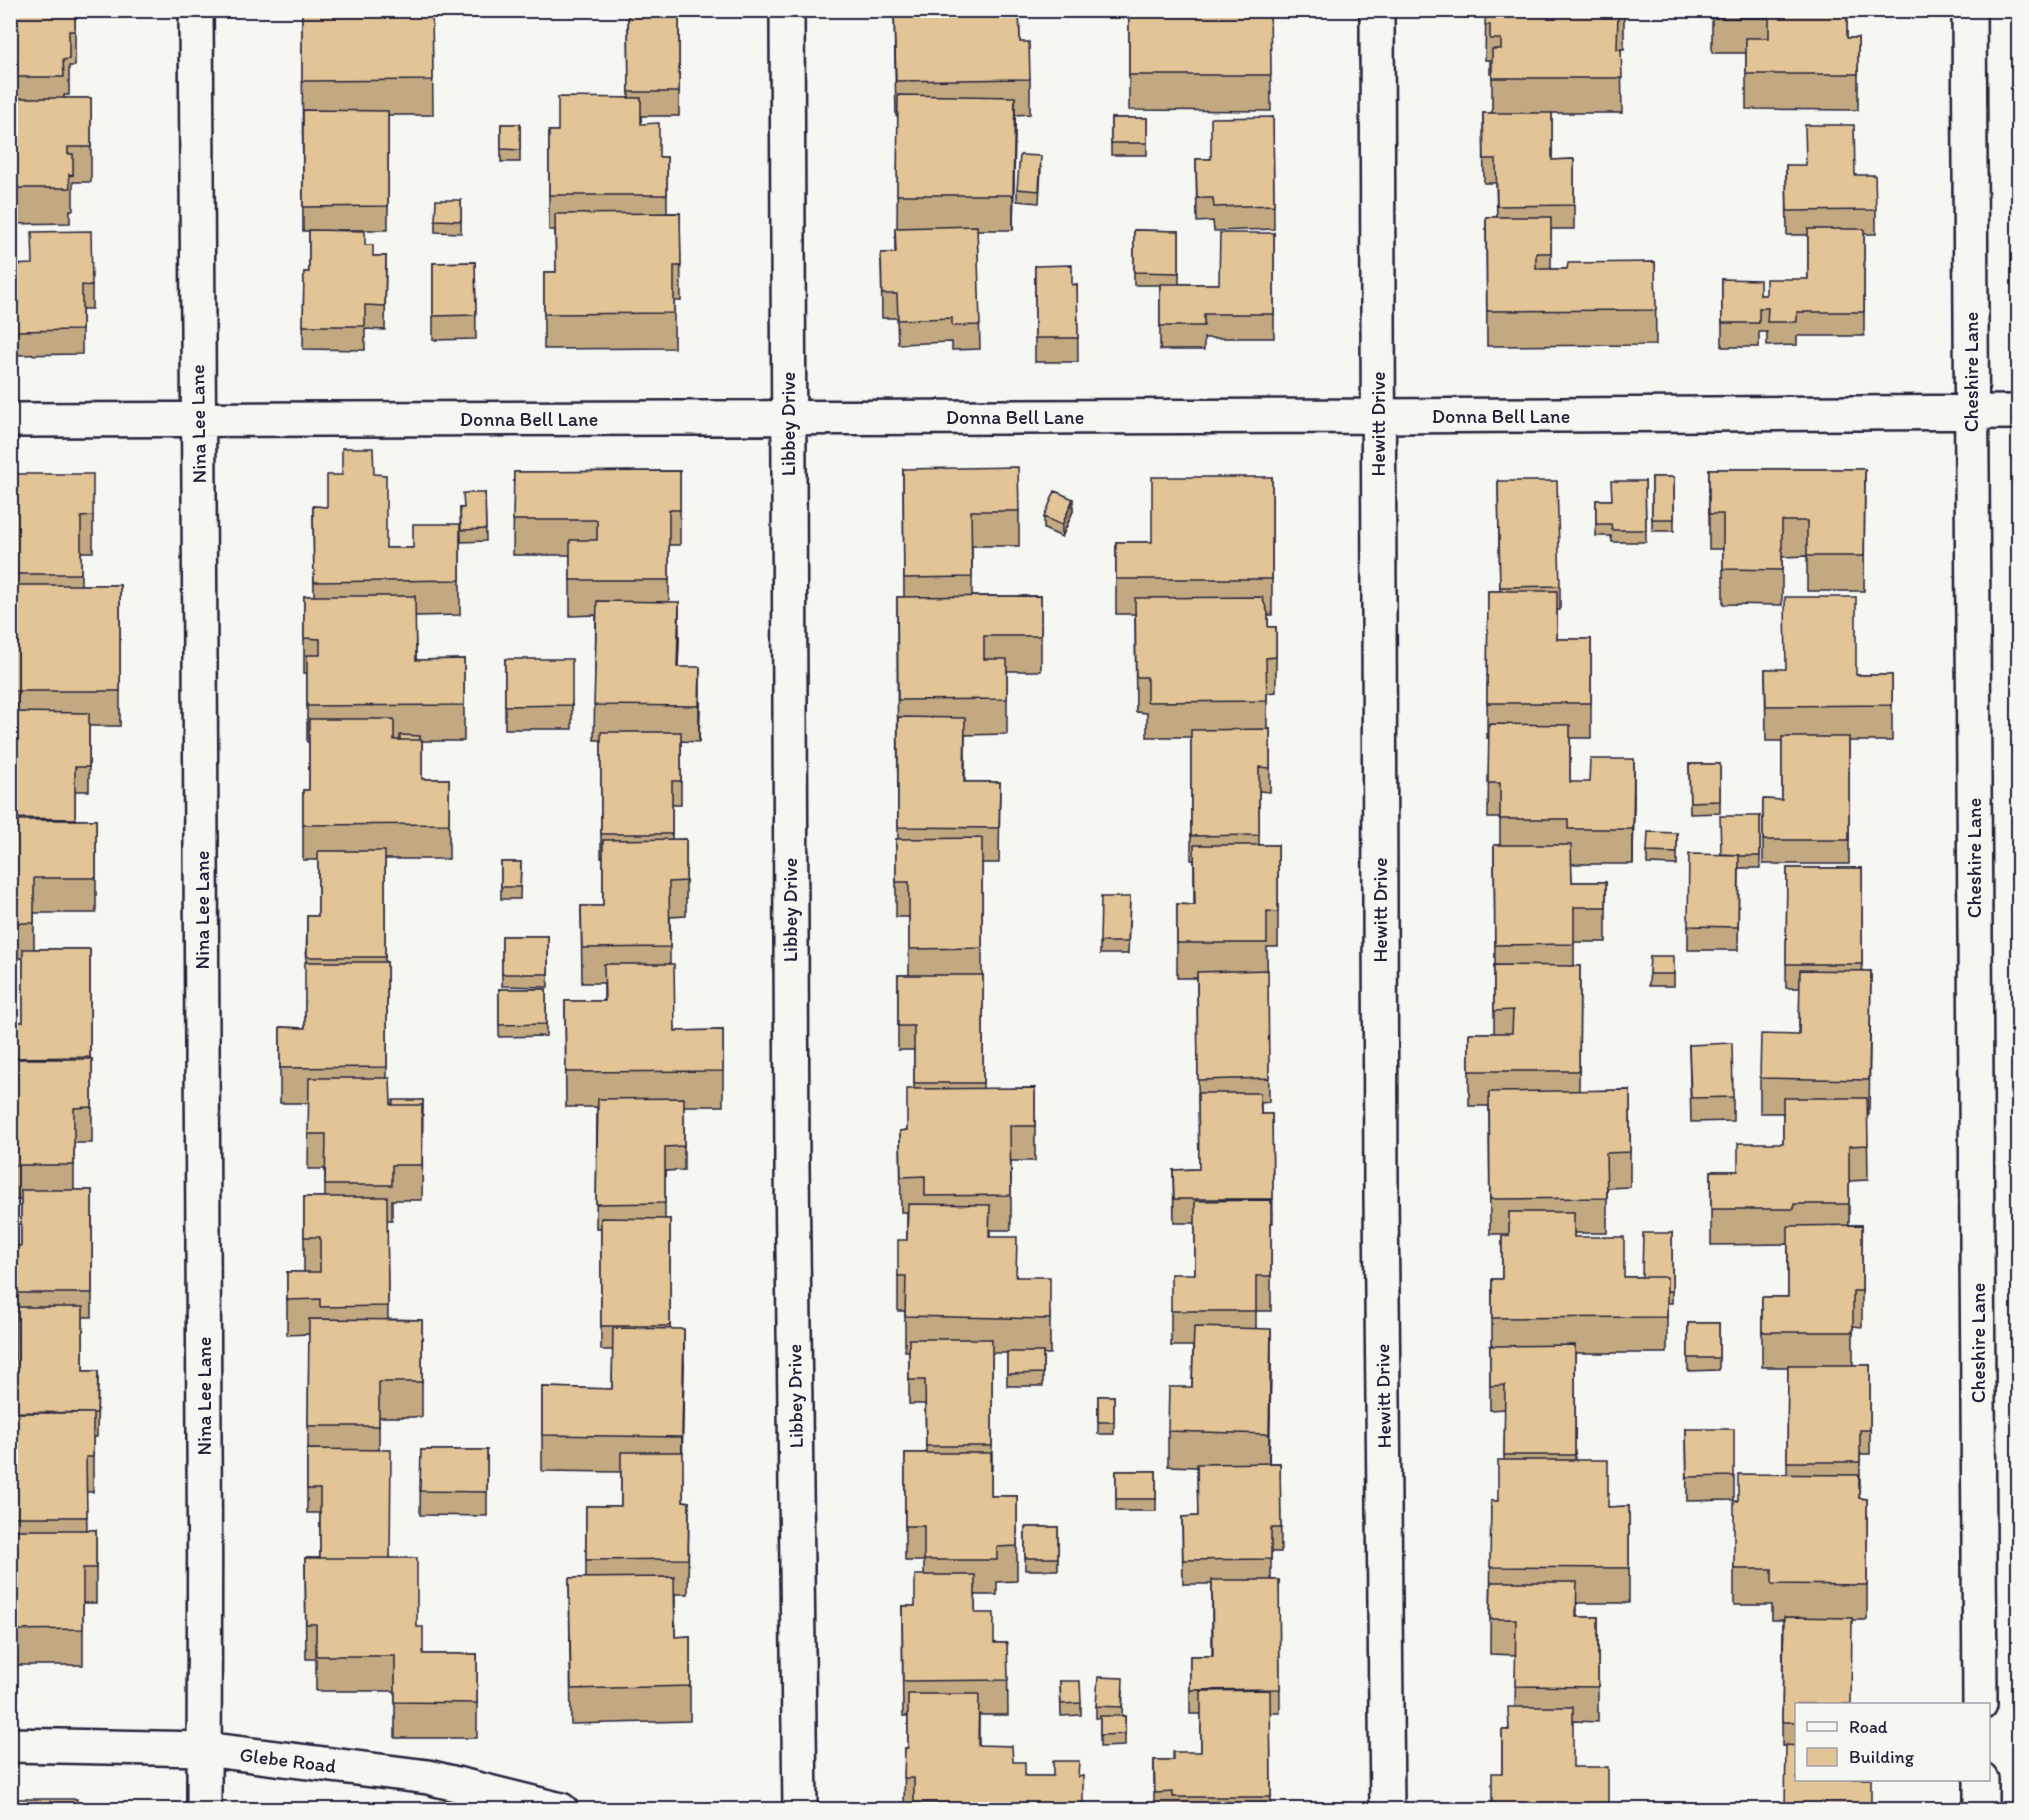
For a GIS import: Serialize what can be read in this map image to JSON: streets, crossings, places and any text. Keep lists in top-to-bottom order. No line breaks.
{"streets":{"street":["Cheshire Lane","Donna Bell Lane","Nina Lee Lane","Libbey Drive","Hewitt Drive","Glebe Road"]},"crossings":[["Cheshire Lane","Donna Bell Lane"],["Donna Bell Lane","Nina Lee Lane"],["Donna Bell Lane","Libbey Drive"],["Donna Bell Lane","Hewitt Drive"],["Nina Lee Lane","Glebe Road"]],"legend":["Road","Building"]}
